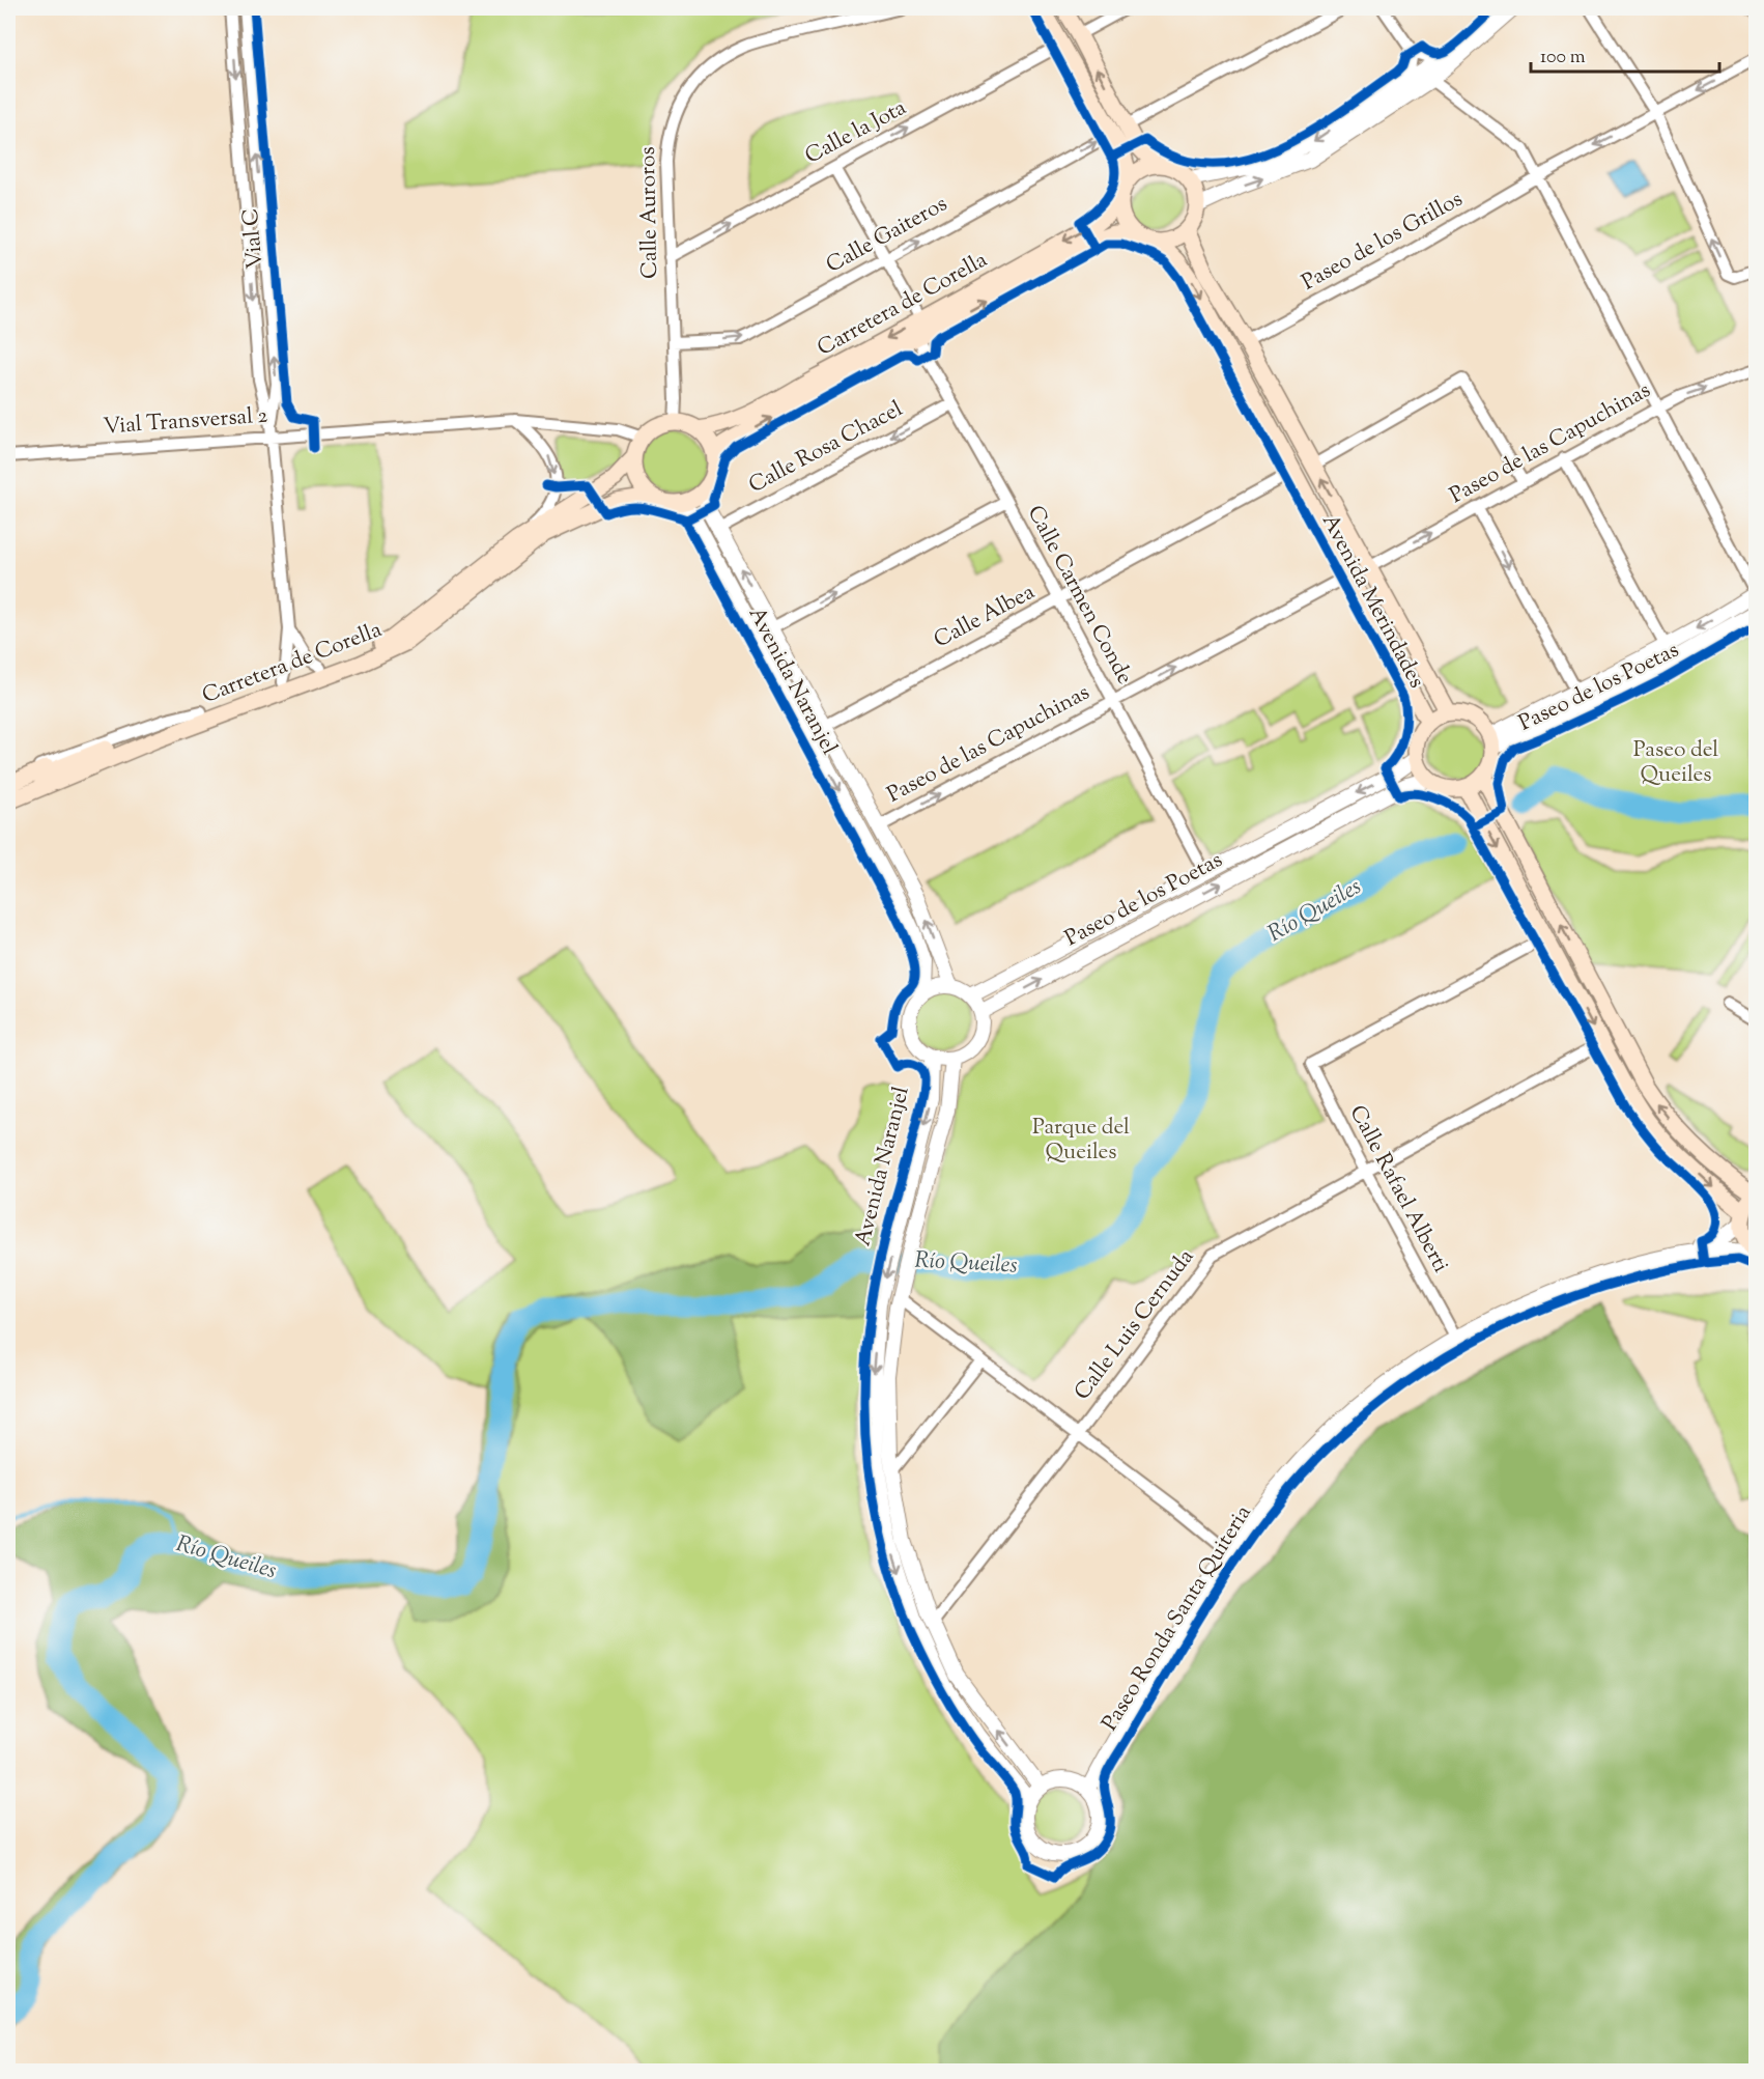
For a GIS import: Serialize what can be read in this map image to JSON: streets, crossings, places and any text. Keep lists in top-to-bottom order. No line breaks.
{"streets":{"main road":["Carretera de Corella","Avenida Merindades"],"street":["Calle la Jota","Calle Auroros","Calle Gaiteros","Vial C","Paseo de los Grillos","Vial Transversal 2","Paseo de las Capuchinas","Calle Rosa Chacel","Calle Carmen Conde","Calle Albea","Avenida Naranjel","Paseo de los Poetas","Calle Rafael Alberti","Calle Luis Cernuda","Paseo Ronda Santa Quiteria"]},"crossings":[["Calle la Jota","Calle Auroros"],["Calle Auroros","Calle Gaiteros"],["Calle Auroros","Carretera de Corella"],["Calle Auroros","Vial Transversal 2"],["Calle Auroros","Avenida Naranjel"],["Vial C","Carretera de Corella"],["Vial C","Vial Transversal 2"],["Paseo de los Grillos","Avenida Merindades"],["Carretera de Corella","Vial Transversal 2"],["Carretera de Corella","Calle Carmen Conde"],["Carretera de Corella","Avenida Merindades"],["Carretera de Corella","Avenida Naranjel"],["Vial Transversal 2","Avenida Naranjel"],["Paseo de las Capuchinas","Calle Carmen Conde"],["Paseo de las Capuchinas","Avenida Merindades"],["Paseo de las Capuchinas","Avenida Naranjel"],["Calle Rosa Chacel","Calle Carmen Conde"],["Calle Rosa Chacel","Avenida Naranjel"],["Calle Carmen Conde","Calle Albea"],["Calle Carmen Conde","Paseo de los Poetas"],["Avenida Merindades","Calle Albea"],["Avenida Merindades","Paseo de los Poetas"],["Calle Albea","Avenida Naranjel"],["Avenida Naranjel","Paseo de los Poetas"],["Avenida Naranjel","Paseo Ronda Santa Quiteria"],["Calle Rafael Alberti","Calle Luis Cernuda"],["Calle Rafael Alberti","Paseo Ronda Santa Quiteria"]],"one_way":["Calle la Jota","Calle Gaiteros","Paseo de los Grillos","Paseo de las Capuchinas","Calle Rosa Chacel"],"water":["Río Queiles"],"parks":["Paseo del Queiles","Parque del Queiles"],"scale_bar":"100 m"}
